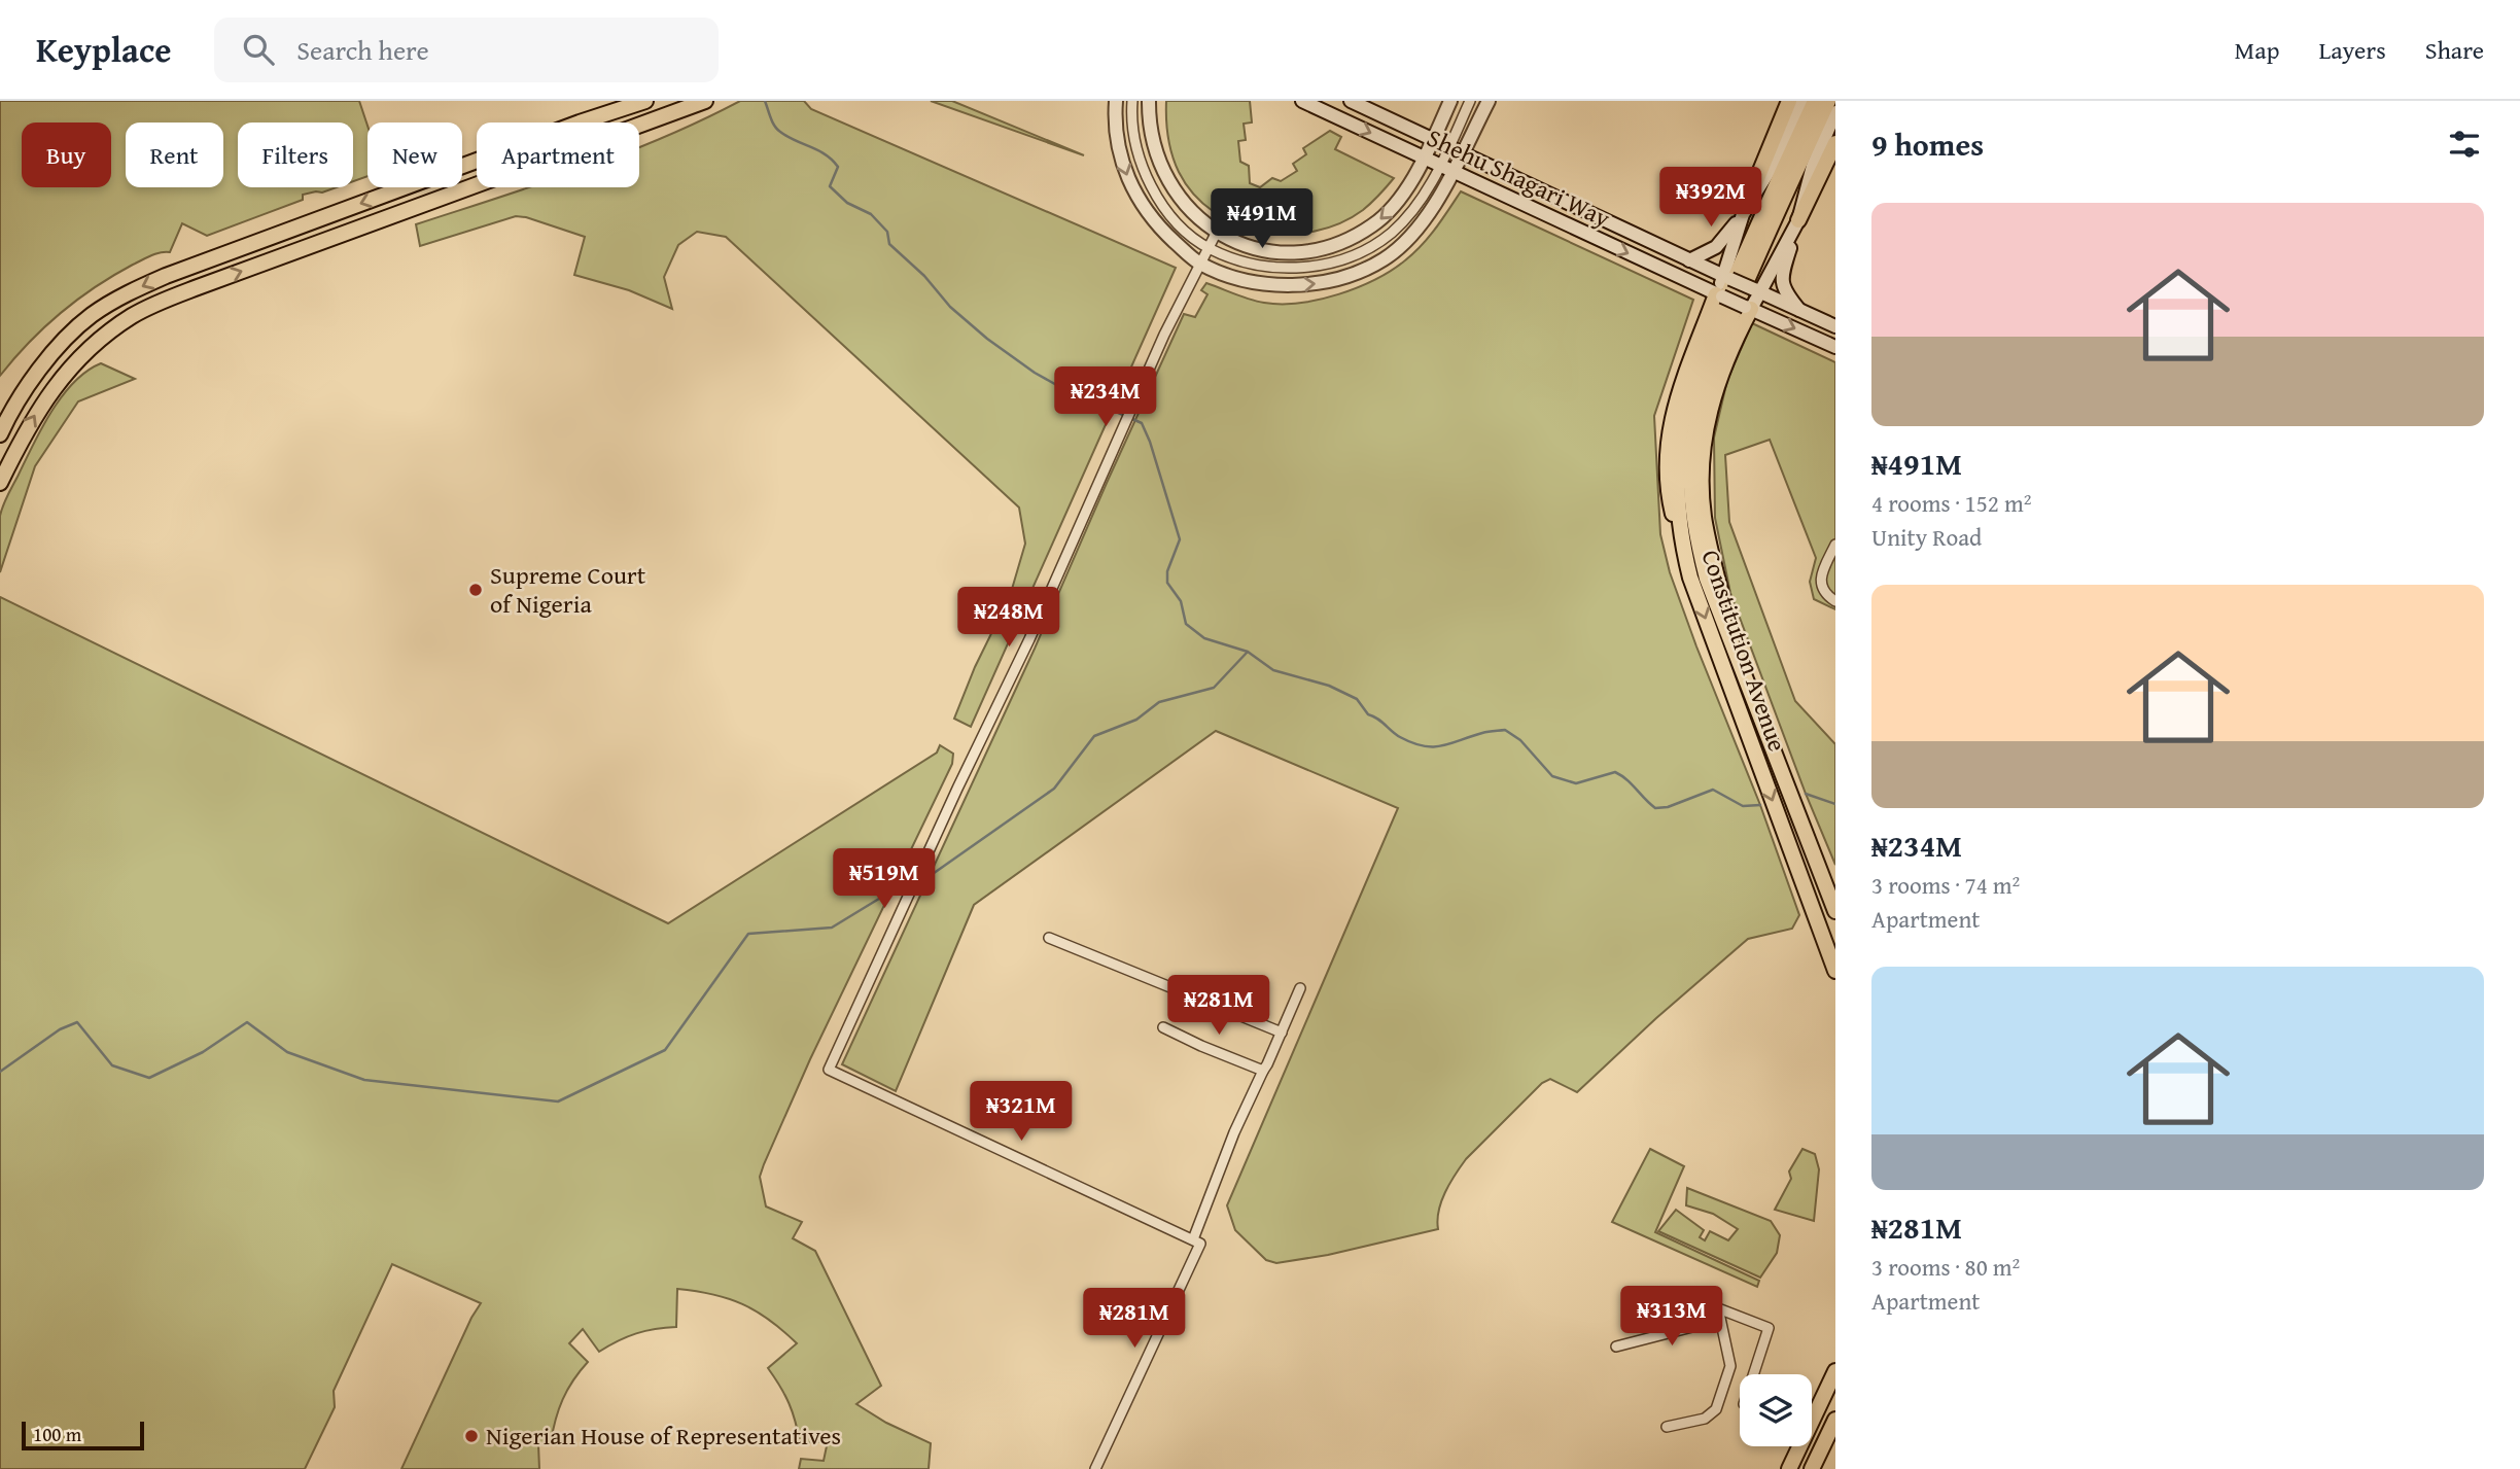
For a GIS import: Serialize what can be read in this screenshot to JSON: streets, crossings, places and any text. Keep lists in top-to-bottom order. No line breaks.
{"streets":{"main road":["Shehu Shagari Way","Constitution Avenue"]},"places":["Supreme Court of Nigeria","Nigerian House of Representatives"],"scale_bar":"100 m","page":{"header":"Keyplace","search":"Search here","nav":["Map","Layers","Share"],"heading":"9 homes","chip":["Buy","Rent","Filters","New","Apartment"],"price":["₦392M","₦491M","₦234M","₦248M","₦519M","₦281M","₦321M","₦313M","₦281M"],"list":[{"name":"₦491M","note":"4 rooms · 152 m² · Unity Road"},{"name":"₦234M","note":"3 rooms · 74 m² · Apartment"},{"name":"₦281M","note":"3 rooms · 80 m² · Apartment"}],"scale":"100 m"}}
